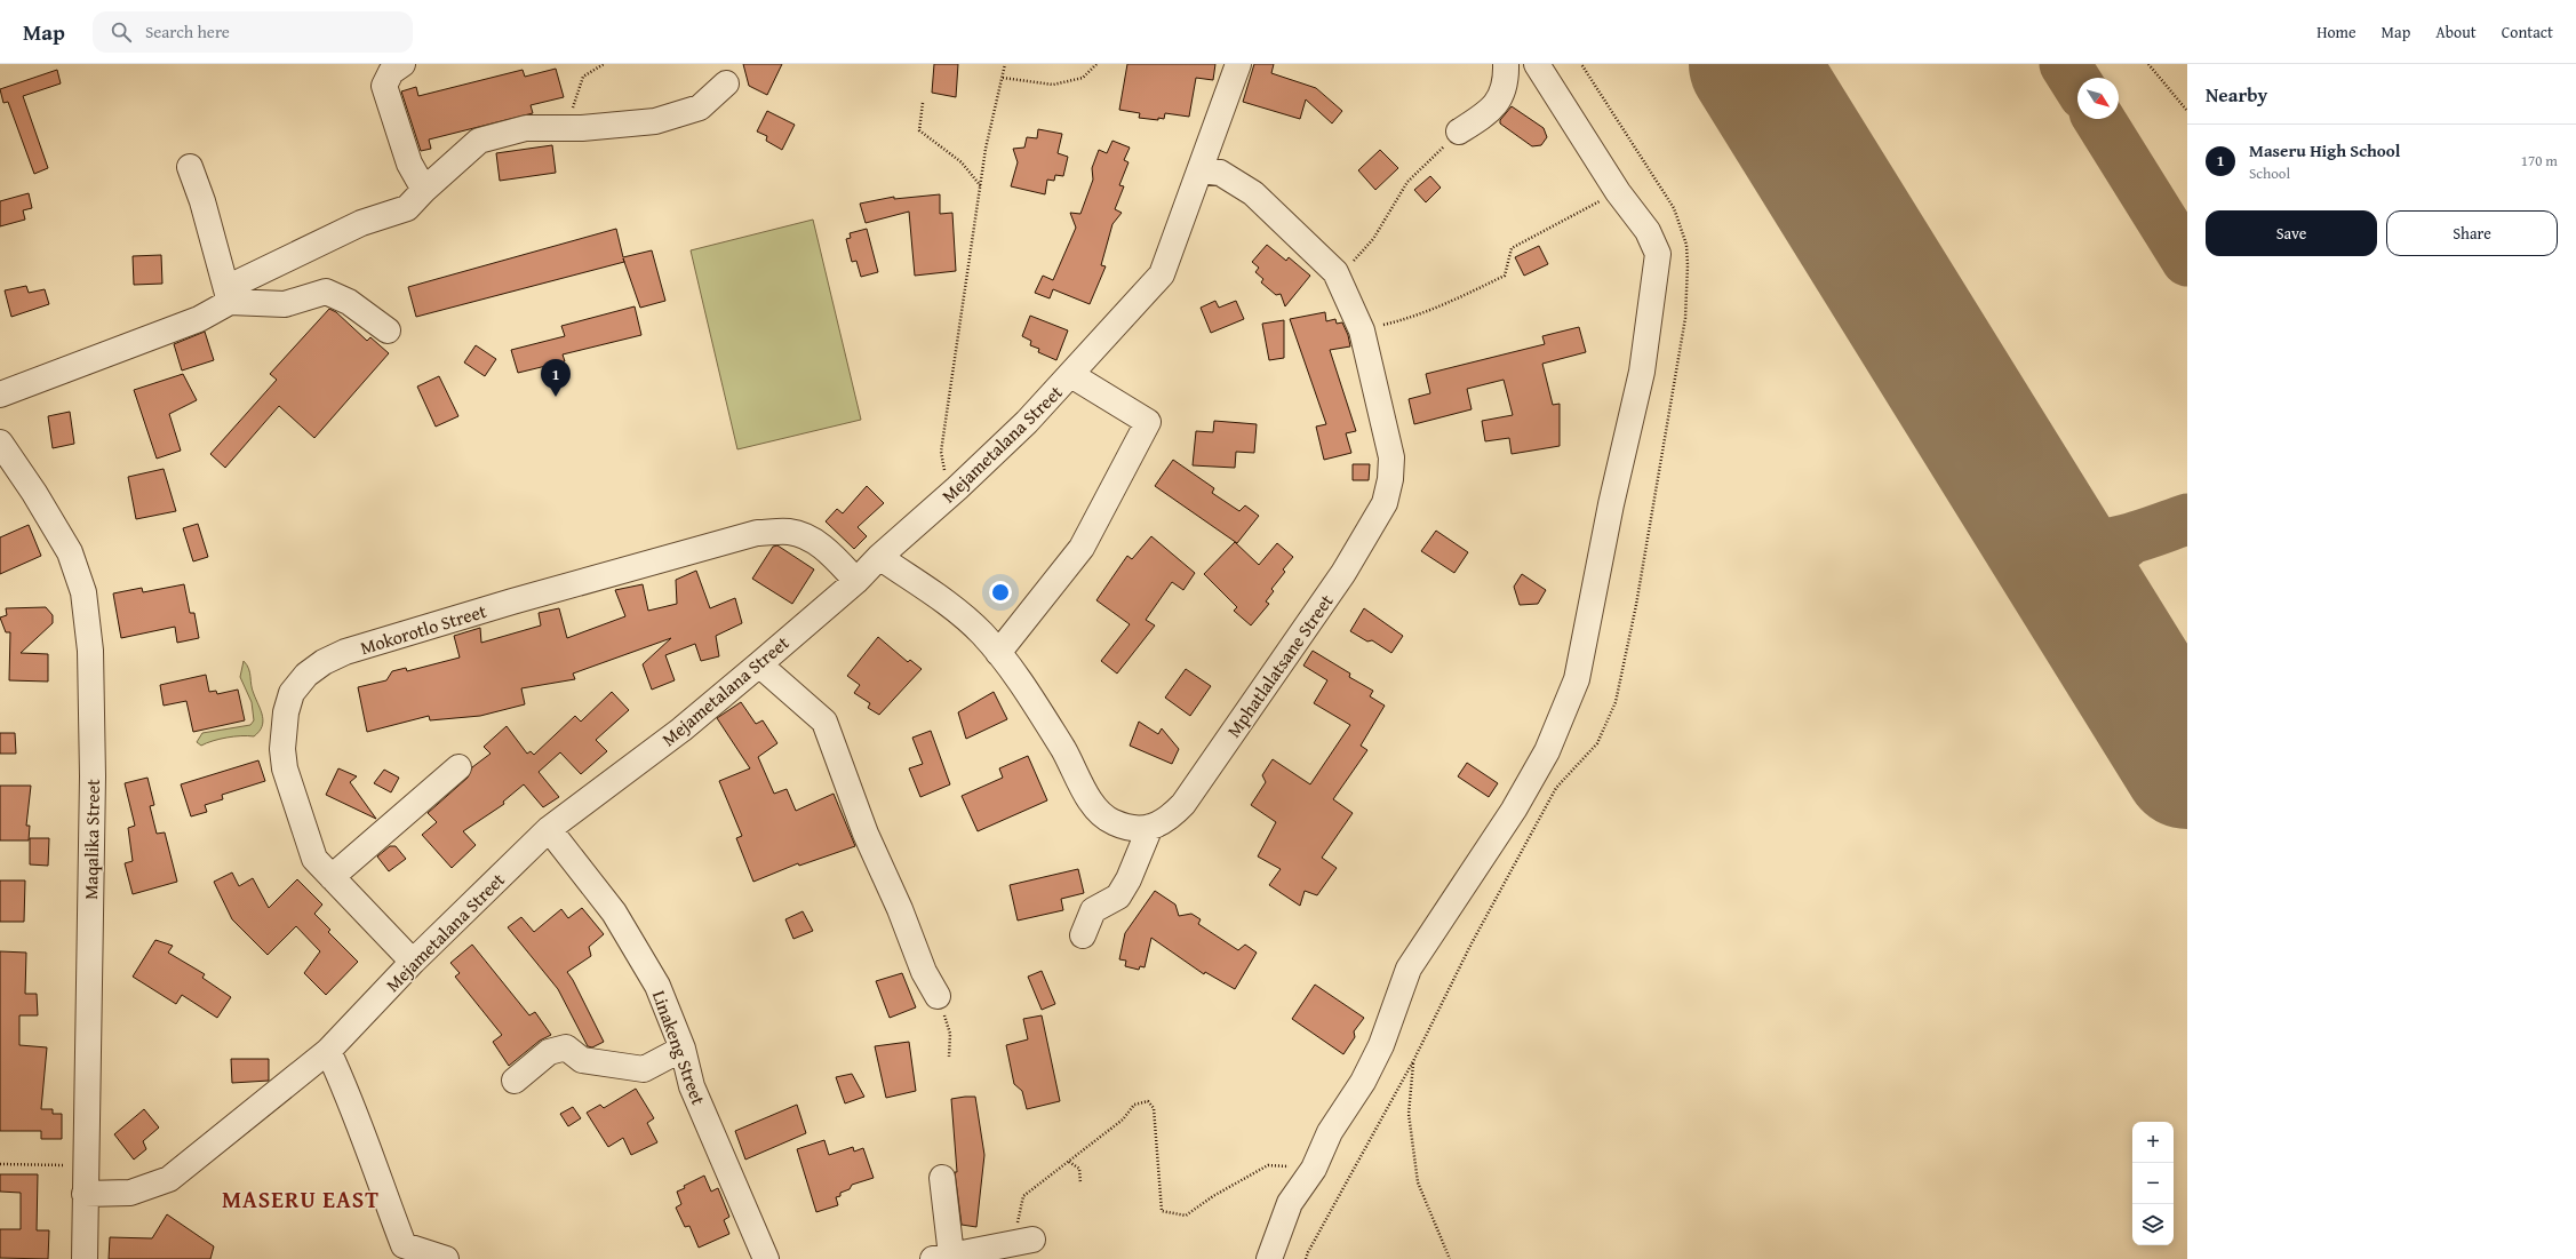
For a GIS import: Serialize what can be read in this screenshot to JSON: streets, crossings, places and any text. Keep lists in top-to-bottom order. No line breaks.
{"streets":{"street":["Mejametalana Street","Mokorotlo Street","Mphatlalatsane Street","Maqalika Street","Linakeng Street"]},"crossings":[["Mejametalana Street","Mokorotlo Street"],["Mejametalana Street","Mphatlalatsane Street"],["Mejametalana Street","Maqalika Street"],["Mejametalana Street","Linakeng Street"]],"districts":["MASERU EAST"],"north":"bottom right","page":{"header":"Map","search":"Search here","nav":["Home","Map","About","Contact"],"heading":"Nearby","list":[{"mark":"1","name":"Maseru High School","note":"School","value":"170 m"}],"buttons":["Save","Share"],"pins":"1","map_buttons":["+","−"]}}
